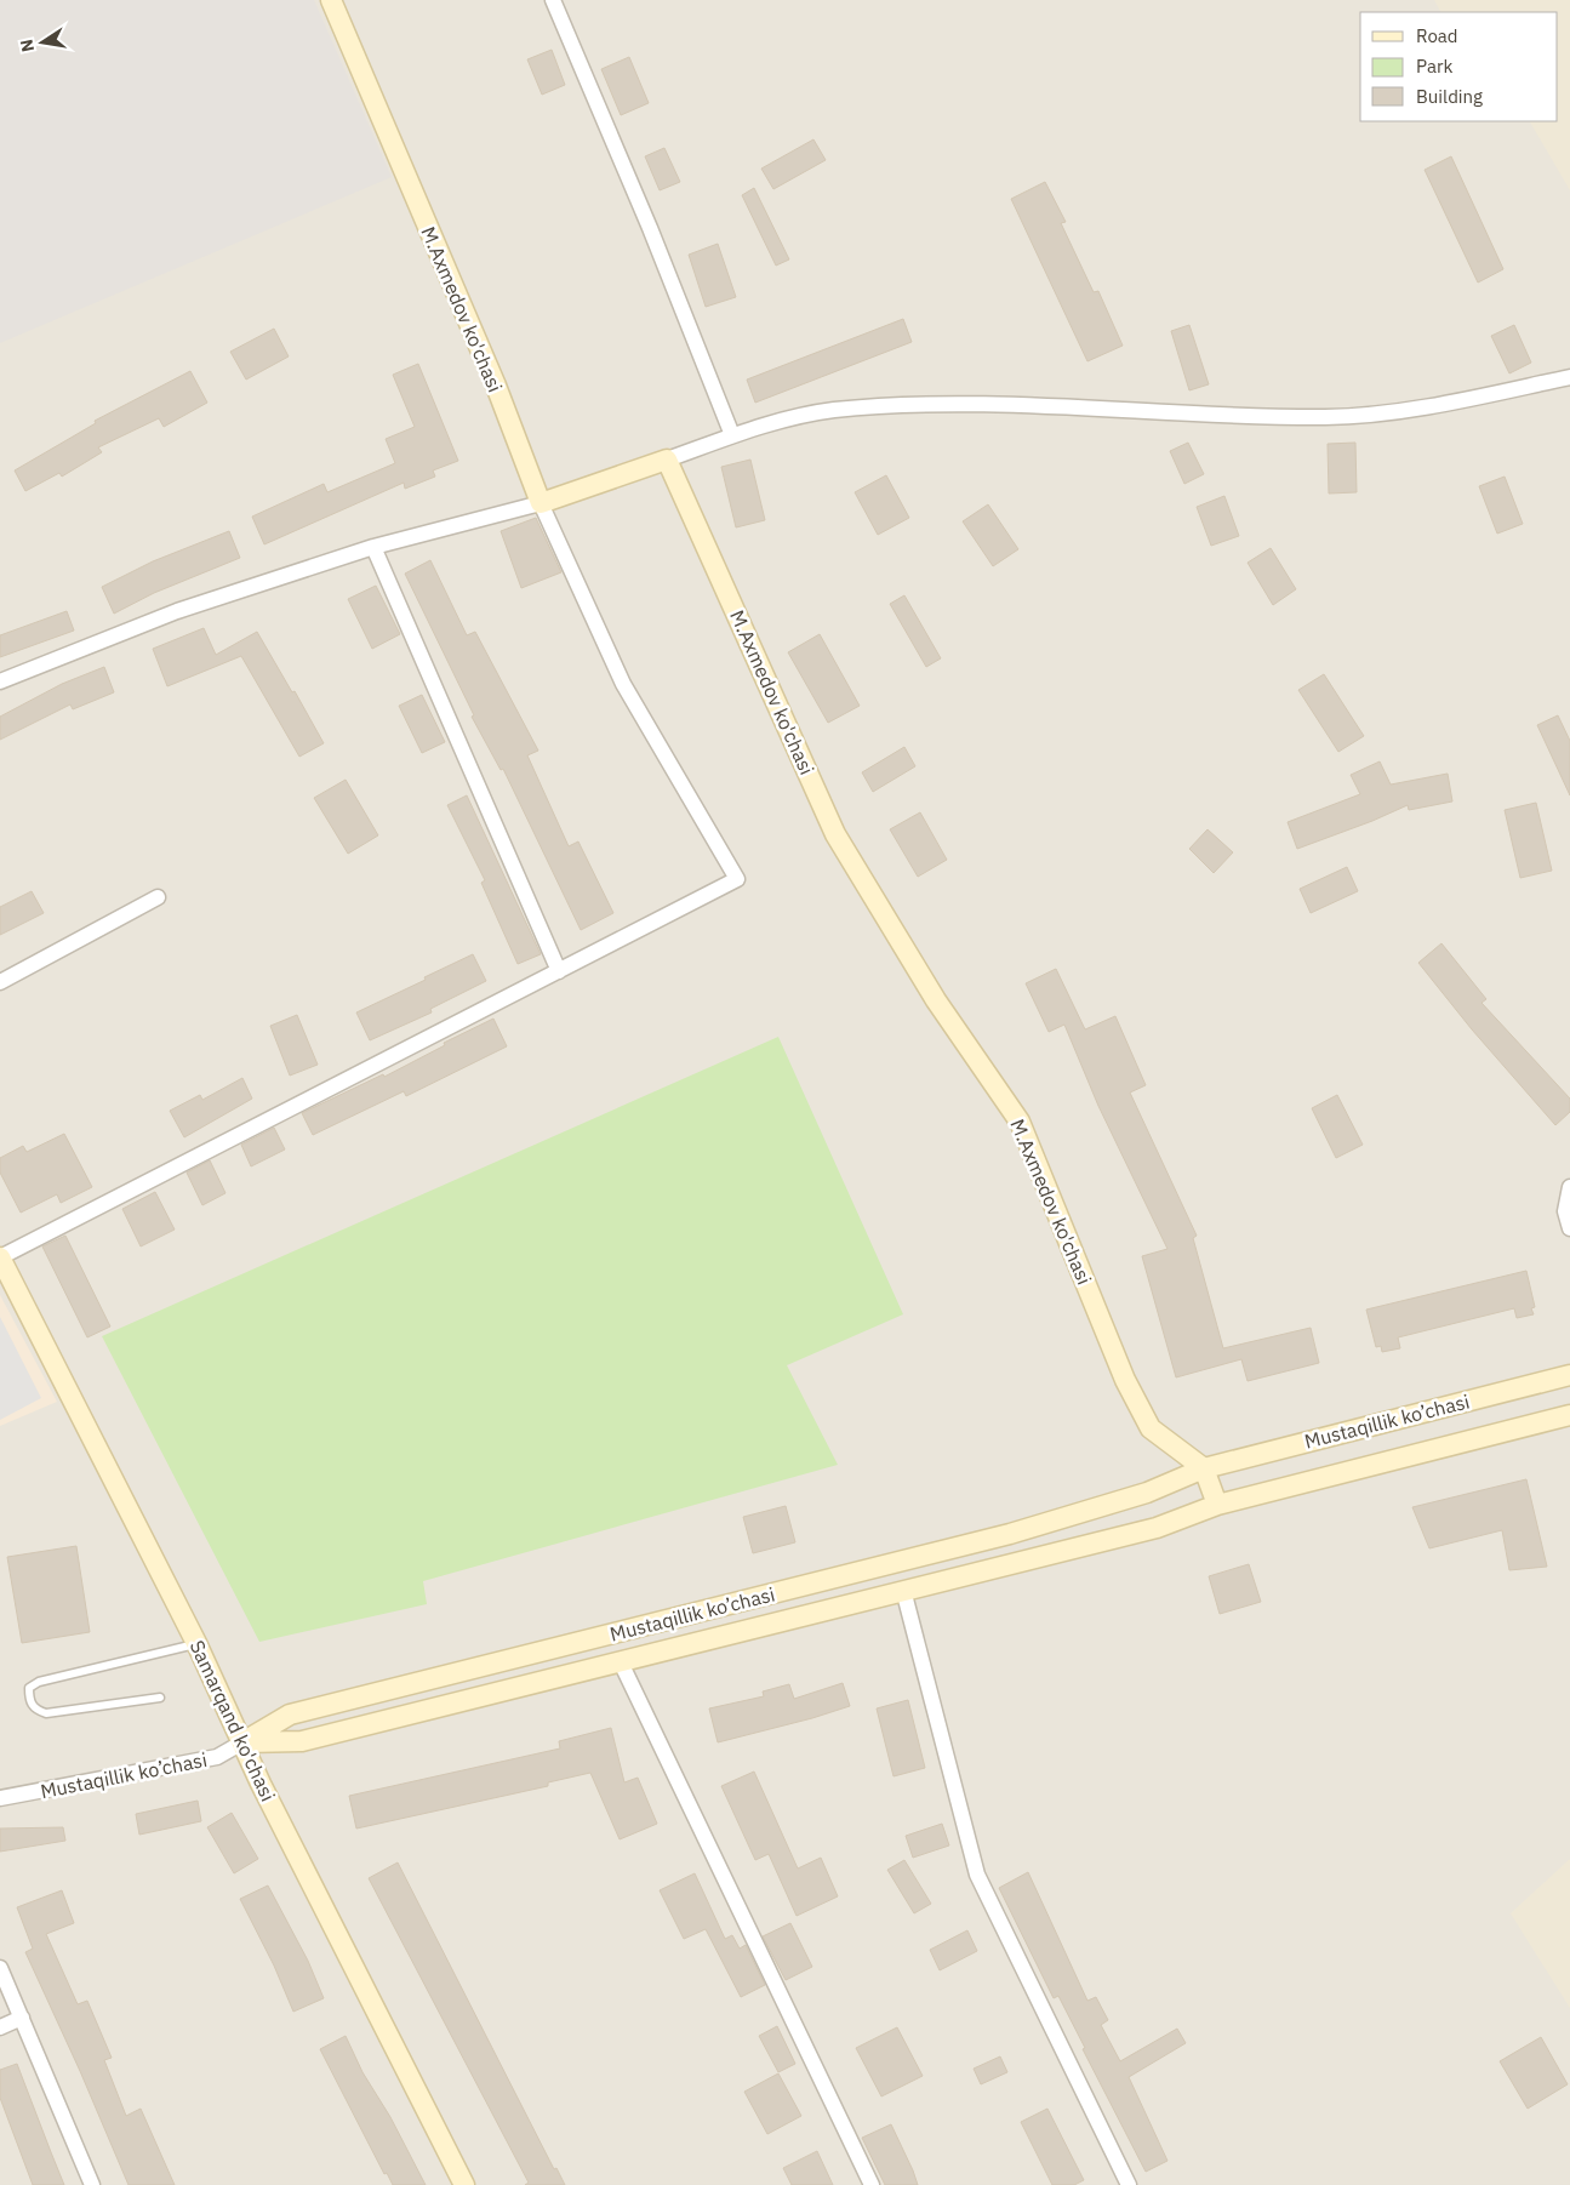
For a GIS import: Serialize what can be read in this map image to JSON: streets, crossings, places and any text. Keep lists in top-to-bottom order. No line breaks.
{"streets":{"street":["M.Axmedov ko'chasi","Mustaqillik ko’chasi","Samarqand ko'chasi"]},"crossings":[["M.Axmedov ko'chasi","Mustaqillik ko’chasi"],["Mustaqillik ko’chasi","Samarqand ko'chasi"]],"legend":["Road","Park","Building"],"north":"left"}
